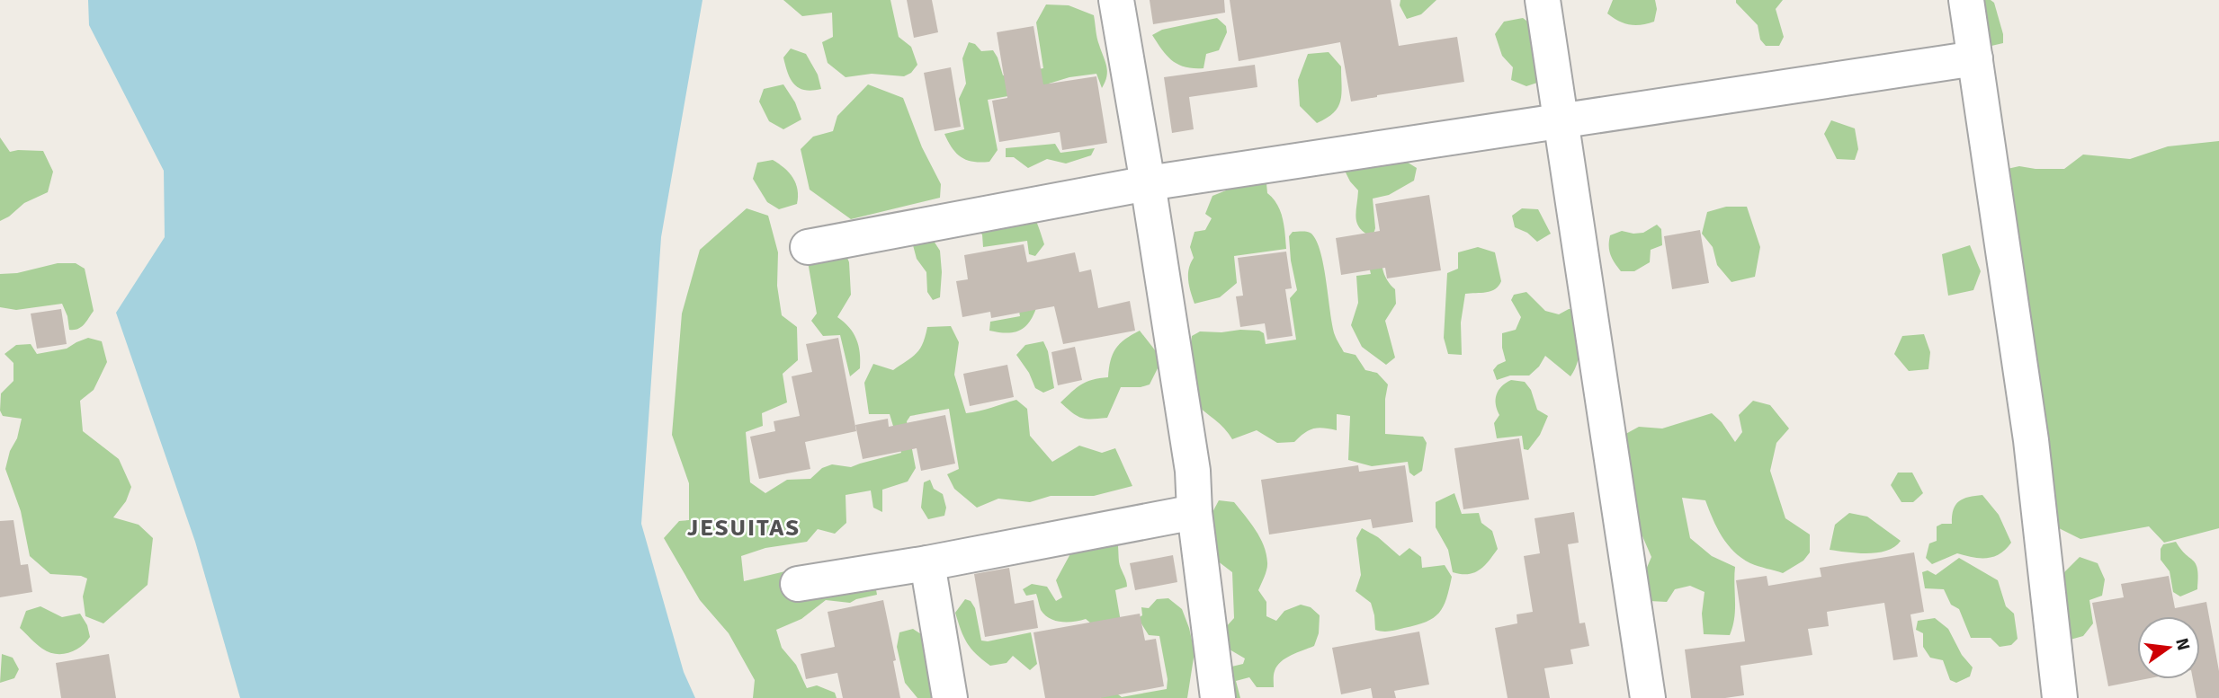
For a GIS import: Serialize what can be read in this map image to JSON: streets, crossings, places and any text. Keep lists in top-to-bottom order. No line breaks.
{"districts":["JESUITAS"],"north":"right"}
